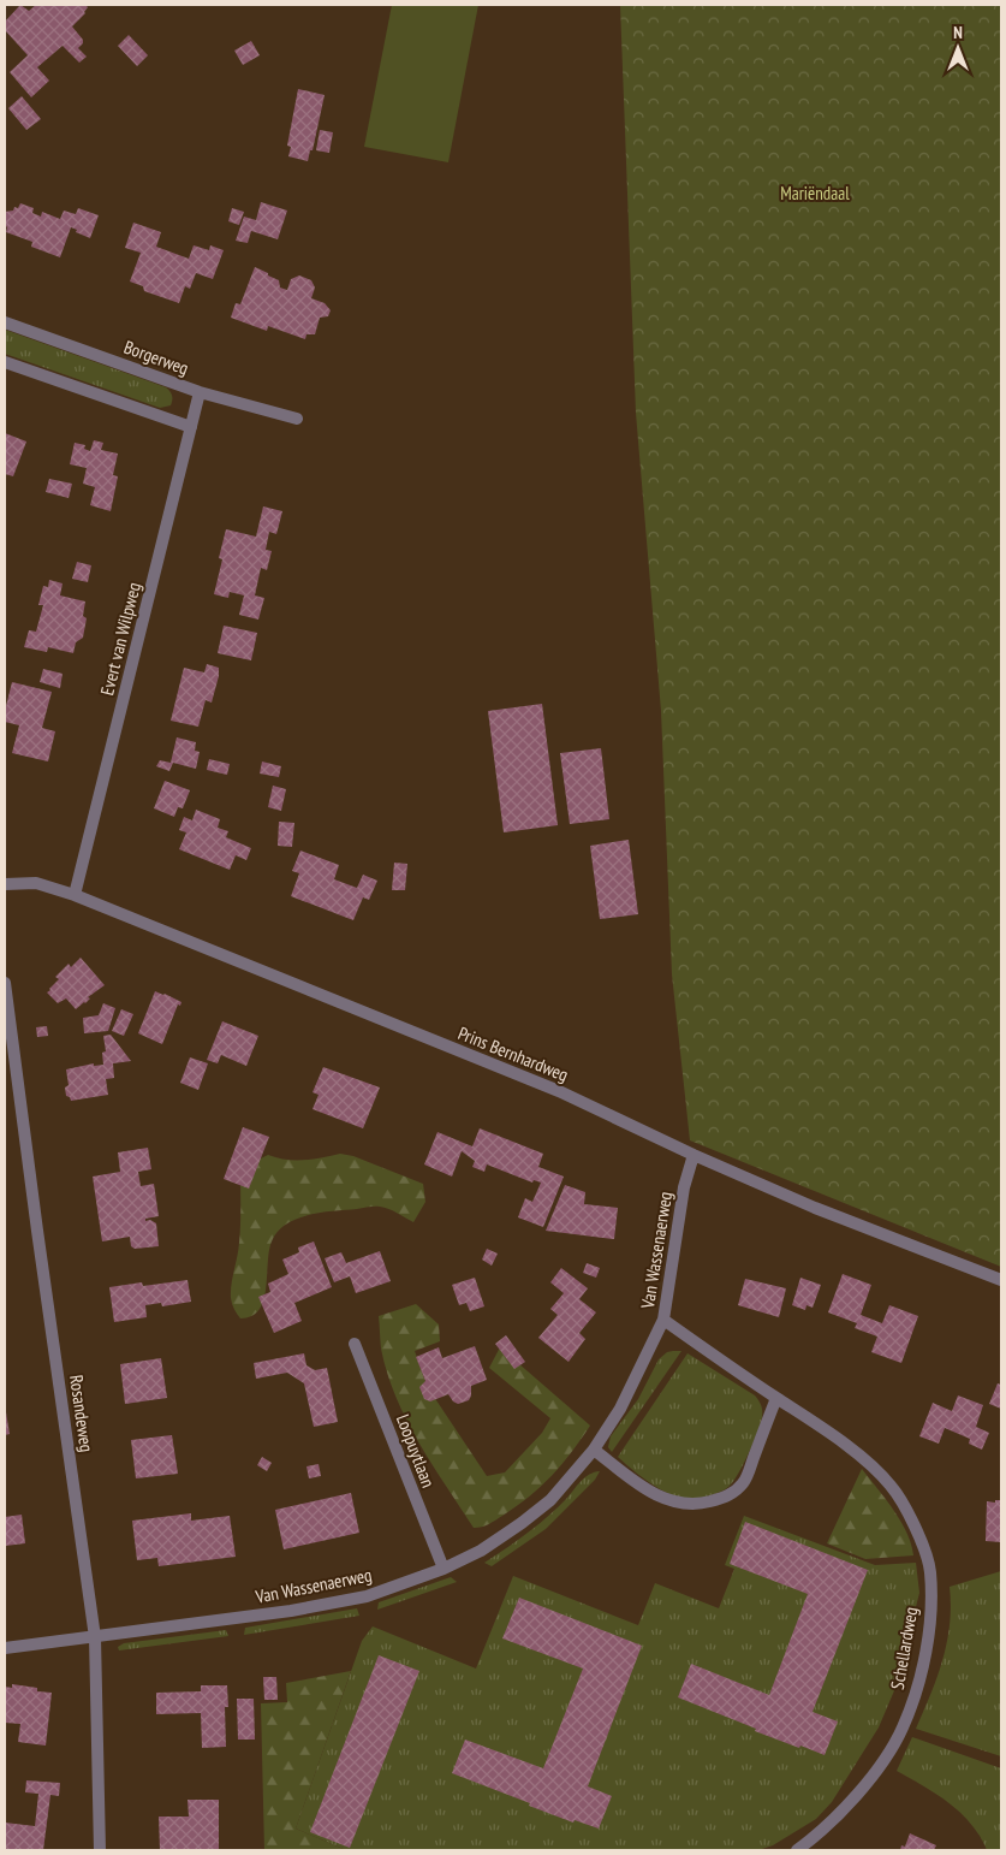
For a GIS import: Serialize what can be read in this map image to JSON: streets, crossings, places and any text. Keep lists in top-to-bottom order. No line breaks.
{"streets":{"street":["Borgerweg","Evert van Wilpweg","Prins Bernhardweg","Van Wassenaerweg","Rosandeweg","Loopuytlaan","Schellardweg"]},"crossings":[["Borgerweg","Evert van Wilpweg"],["Evert van Wilpweg","Prins Bernhardweg"],["Prins Bernhardweg","Van Wassenaerweg"],["Van Wassenaerweg","Rosandeweg"],["Van Wassenaerweg","Loopuytlaan"],["Van Wassenaerweg","Schellardweg"]],"parks":["Mariëndaal"],"north":"top"}
